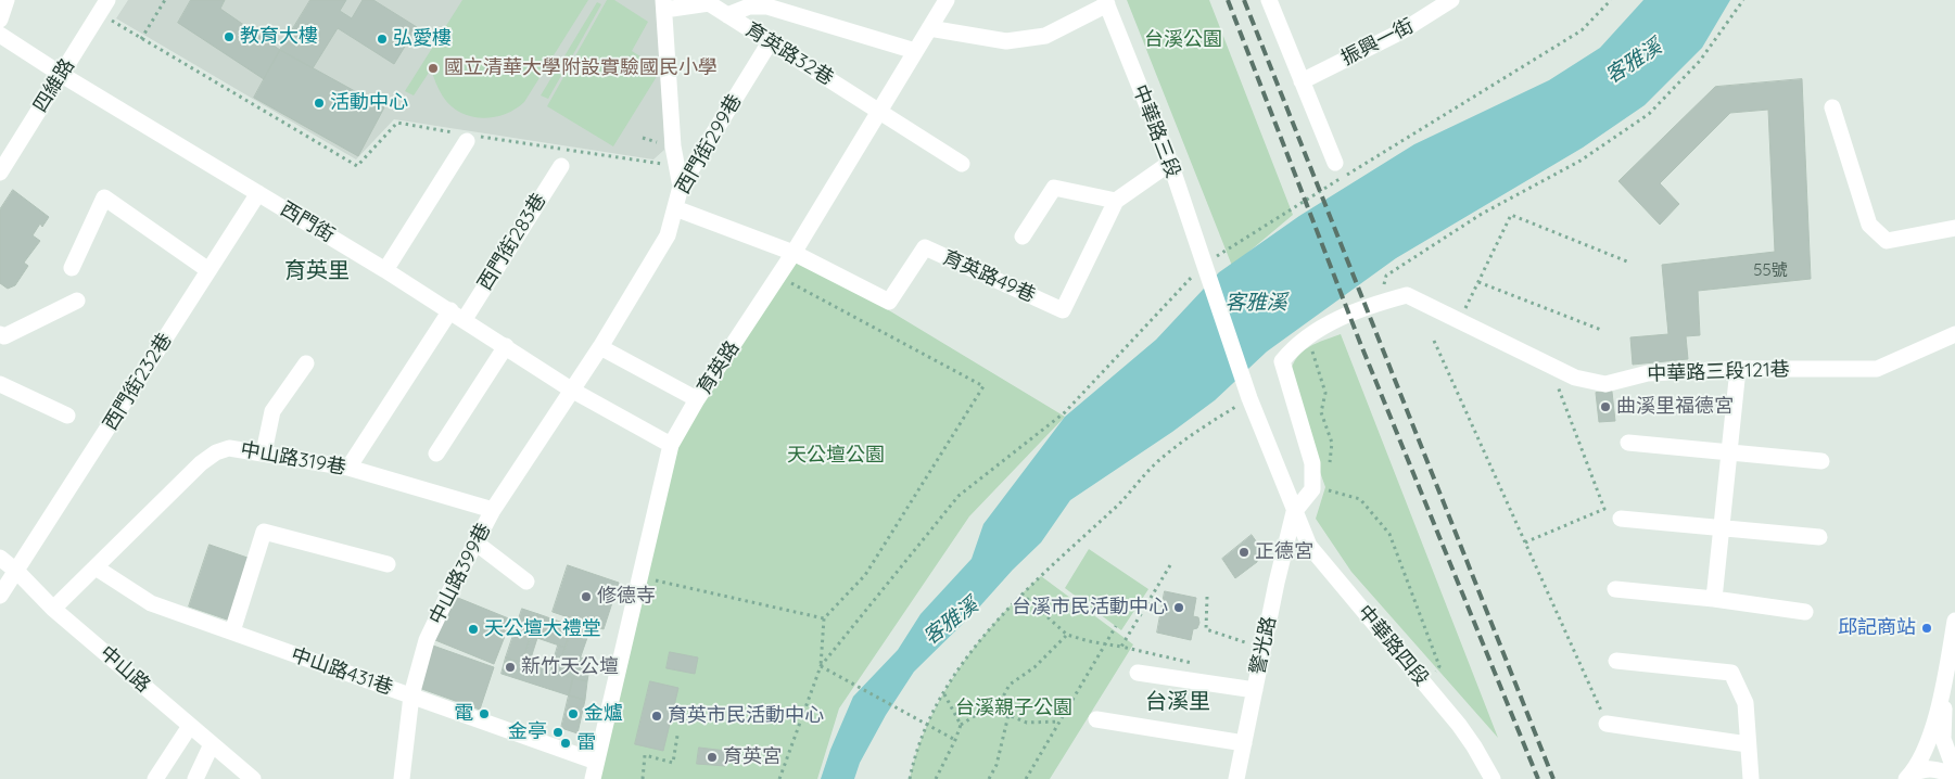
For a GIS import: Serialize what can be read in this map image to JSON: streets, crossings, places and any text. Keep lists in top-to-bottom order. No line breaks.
{"streets":{"street":["振興一街","育英路32巷","四維路","中華路三段","西門街299巷","西門街","西門街283巷","育英路49巷","育英路","中華路三段121巷","西門街232巷","中山路319巷","中山路399巷","警光路","中華路四段","中山路","中山路431巷"]},"crossings":[["育英路32巷","西門街299巷"],["育英路32巷","育英路"],["四維路","西門街"],["西門街299巷","西門街"],["西門街299巷","中山路399巷"],["西門街","西門街283巷"],["西門街","育英路"],["西門街","西門街232巷"],["西門街","中山路399巷"],["西門街283巷","中山路319巷"],["育英路49巷","育英路"],["育英路","中山路431巷"],["中華路三段121巷","警光路"],["中華路三段121巷","中華路四段"],["西門街232巷","中山路"],["中山路319巷","中山路399巷"],["中山路319巷","中山路"],["中山路319巷","中山路431巷"],["中山路399巷","中山路431巷"],["警光路","中華路四段"]],"districts":["育英里","台溪里"],"water":["客雅溪"],"parks":["台溪公園","天公壇公園","台溪親子公園"],"places":["教育大樓","弘愛樓","國立清華大學附設實驗國民小學","活動中心","曲溪里福德宮","正德宮","修德寺","台溪市民活動中心","邱記商站","天公壇大禮堂","新竹天公壇","電","金爐","育英市民活動中心","金亭","雷","育英宮"],"house_numbers":["55號"]}
